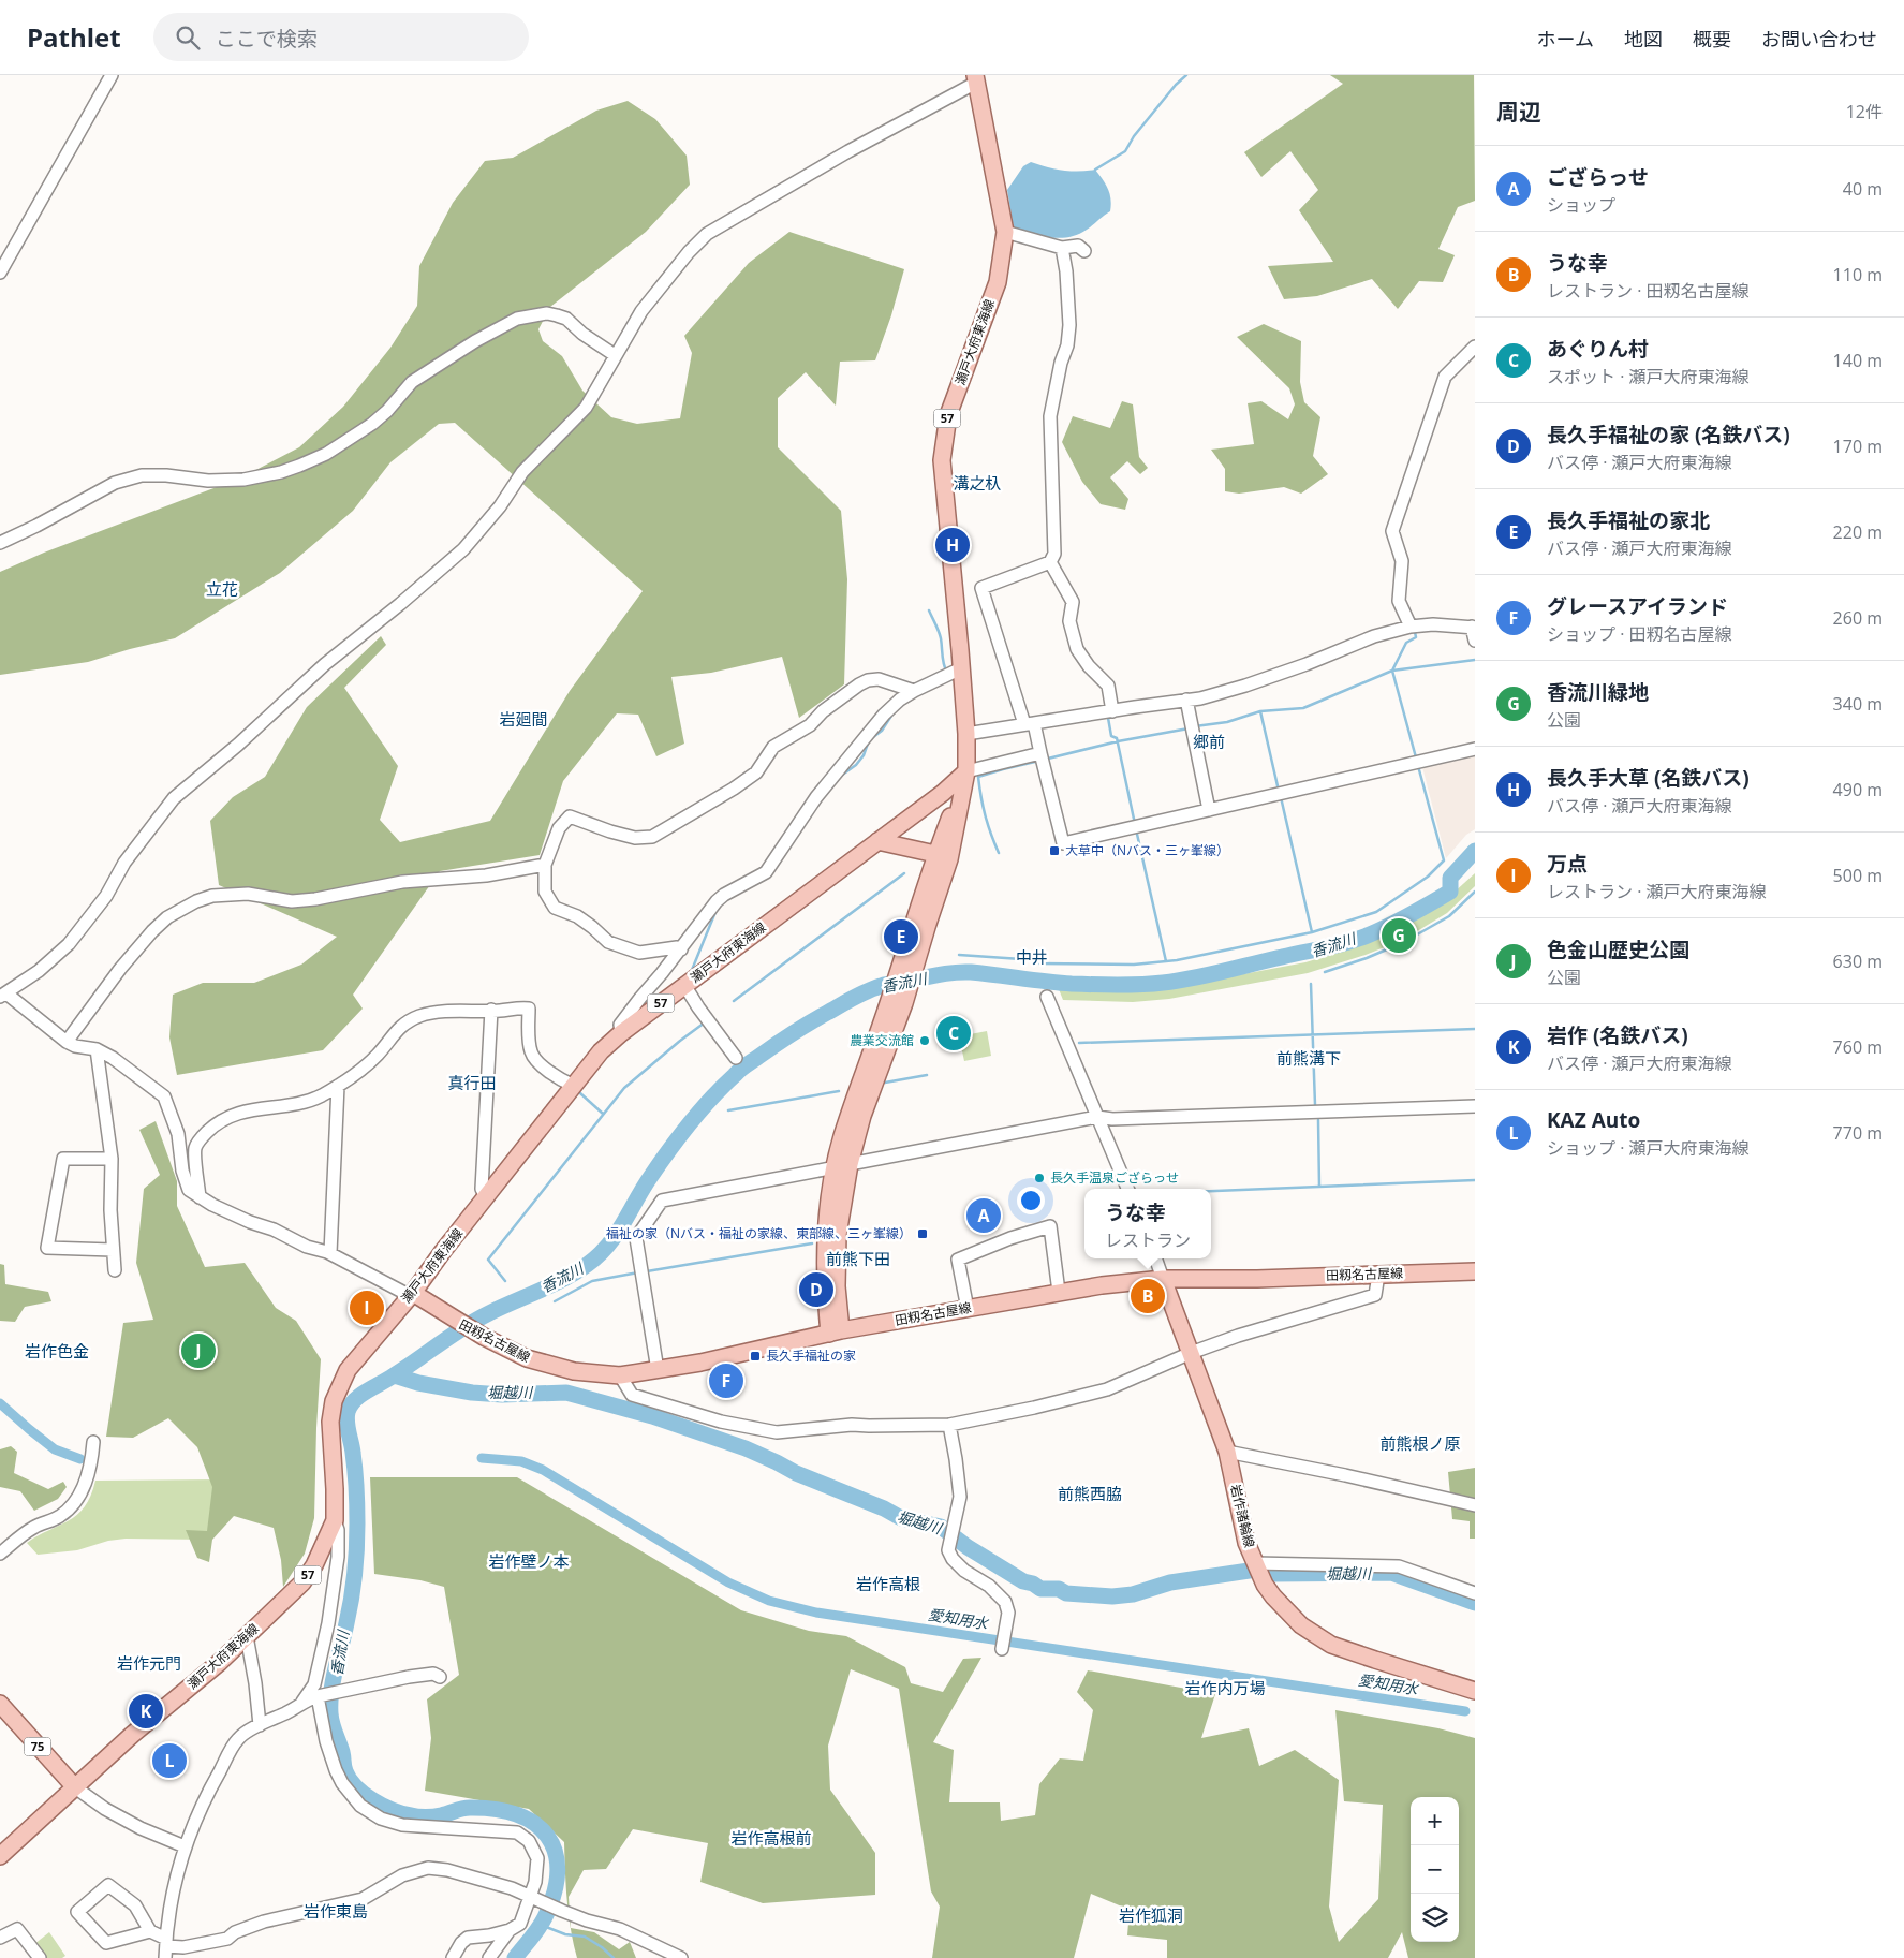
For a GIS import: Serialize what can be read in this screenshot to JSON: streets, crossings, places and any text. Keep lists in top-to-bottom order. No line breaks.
{"streets":{"main road":["瀬戸大府東海線","57","田籾名古屋線","岩作諸輪線","75"]},"crossings":[["瀬戸大府東海線","田籾名古屋線"],["瀬戸大府東海線","75"],["田籾名古屋線","岩作諸輪線"]],"districts":["溝之杁","立花","岩廻間","郷前","中井","前熊溝下","真行田","前熊下田","岩作色金","前熊根ノ原","前熊西脇","岩作壁ノ本","岩作高根","岩作元門","岩作内万場","岩作高根前","岩作東島","岩作狐洞"],"water":["香流川","堀越川","愛知用水"],"places":{"transit":["大草中（Nバス・三ヶ峯線）","福祉の家（Nバス・福祉の家線、東部線、三ヶ峯線）","長久手福祉の家"],"other":["農業交流館","長久手温泉ござらっせ"]},"page":{"header":"Pathlet","search":"ここで検索","nav":["ホーム","地図","概要","お問い合わせ"],"heading":["周辺","12件"],"list":[{"mark":"A","name":"ござらっせ","note":"ショップ","value":"40 m"},{"mark":"B","name":"うな幸","note":"レストラン · 田籾名古屋線","value":"110 m"},{"mark":"C","name":"あぐりん村","note":"スポット · 瀬戸大府東海線","value":"140 m"},{"mark":"D","name":"長久手福祉の家 (名鉄バス)","note":"バス停 · 瀬戸大府東海線","value":"170 m"},{"mark":"E","name":"長久手福祉の家北","note":"バス停 · 瀬戸大府東海線","value":"220 m"},{"mark":"F","name":"グレースアイランド","note":"ショップ · 田籾名古屋線","value":"260 m"},{"mark":"G","name":"香流川緑地","note":"公園","value":"340 m"},{"mark":"H","name":"長久手大草 (名鉄バス)","note":"バス停 · 瀬戸大府東海線","value":"490 m"},{"mark":"I","name":"万点","note":"レストラン · 瀬戸大府東海線","value":"500 m"},{"mark":"J","name":"色金山歴史公園","note":"公園","value":"630 m"},{"mark":"K","name":"岩作 (名鉄バス)","note":"バス停 · 瀬戸大府東海線","value":"760 m"},{"mark":"L","name":"KAZ Auto","note":"ショップ · 瀬戸大府東海線","value":"770 m"}],"pins":["H","G","E","C","A","D","B","I","J","F","K","L"],"popup":["うな幸","レストラン"],"map_buttons":["+","−"]}}
